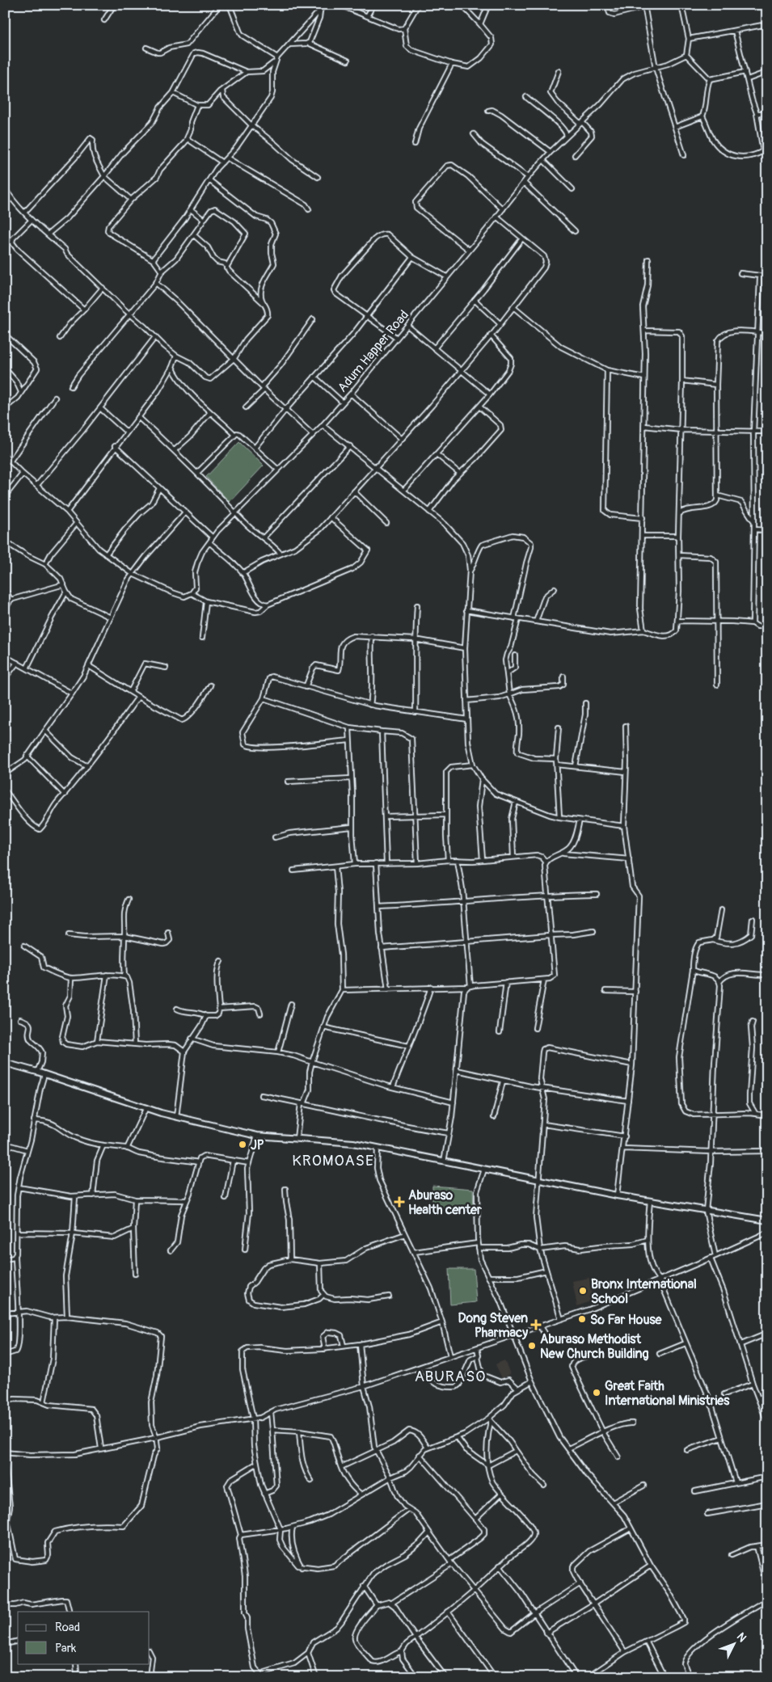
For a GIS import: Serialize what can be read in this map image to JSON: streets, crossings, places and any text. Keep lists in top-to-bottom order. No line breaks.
{"streets":{"street":["Adum Happer Road"]},"districts":["KROMOASE","ABURASO"],"places":{"other":["JP","Bronx International School","So Far House","Aburaso Methodist New Church Building","Great Faith International Ministries"],"health":["Aburaso Health center","Dong Steven Pharmacy"]},"legend":["Road","Park"],"north":"top right"}
